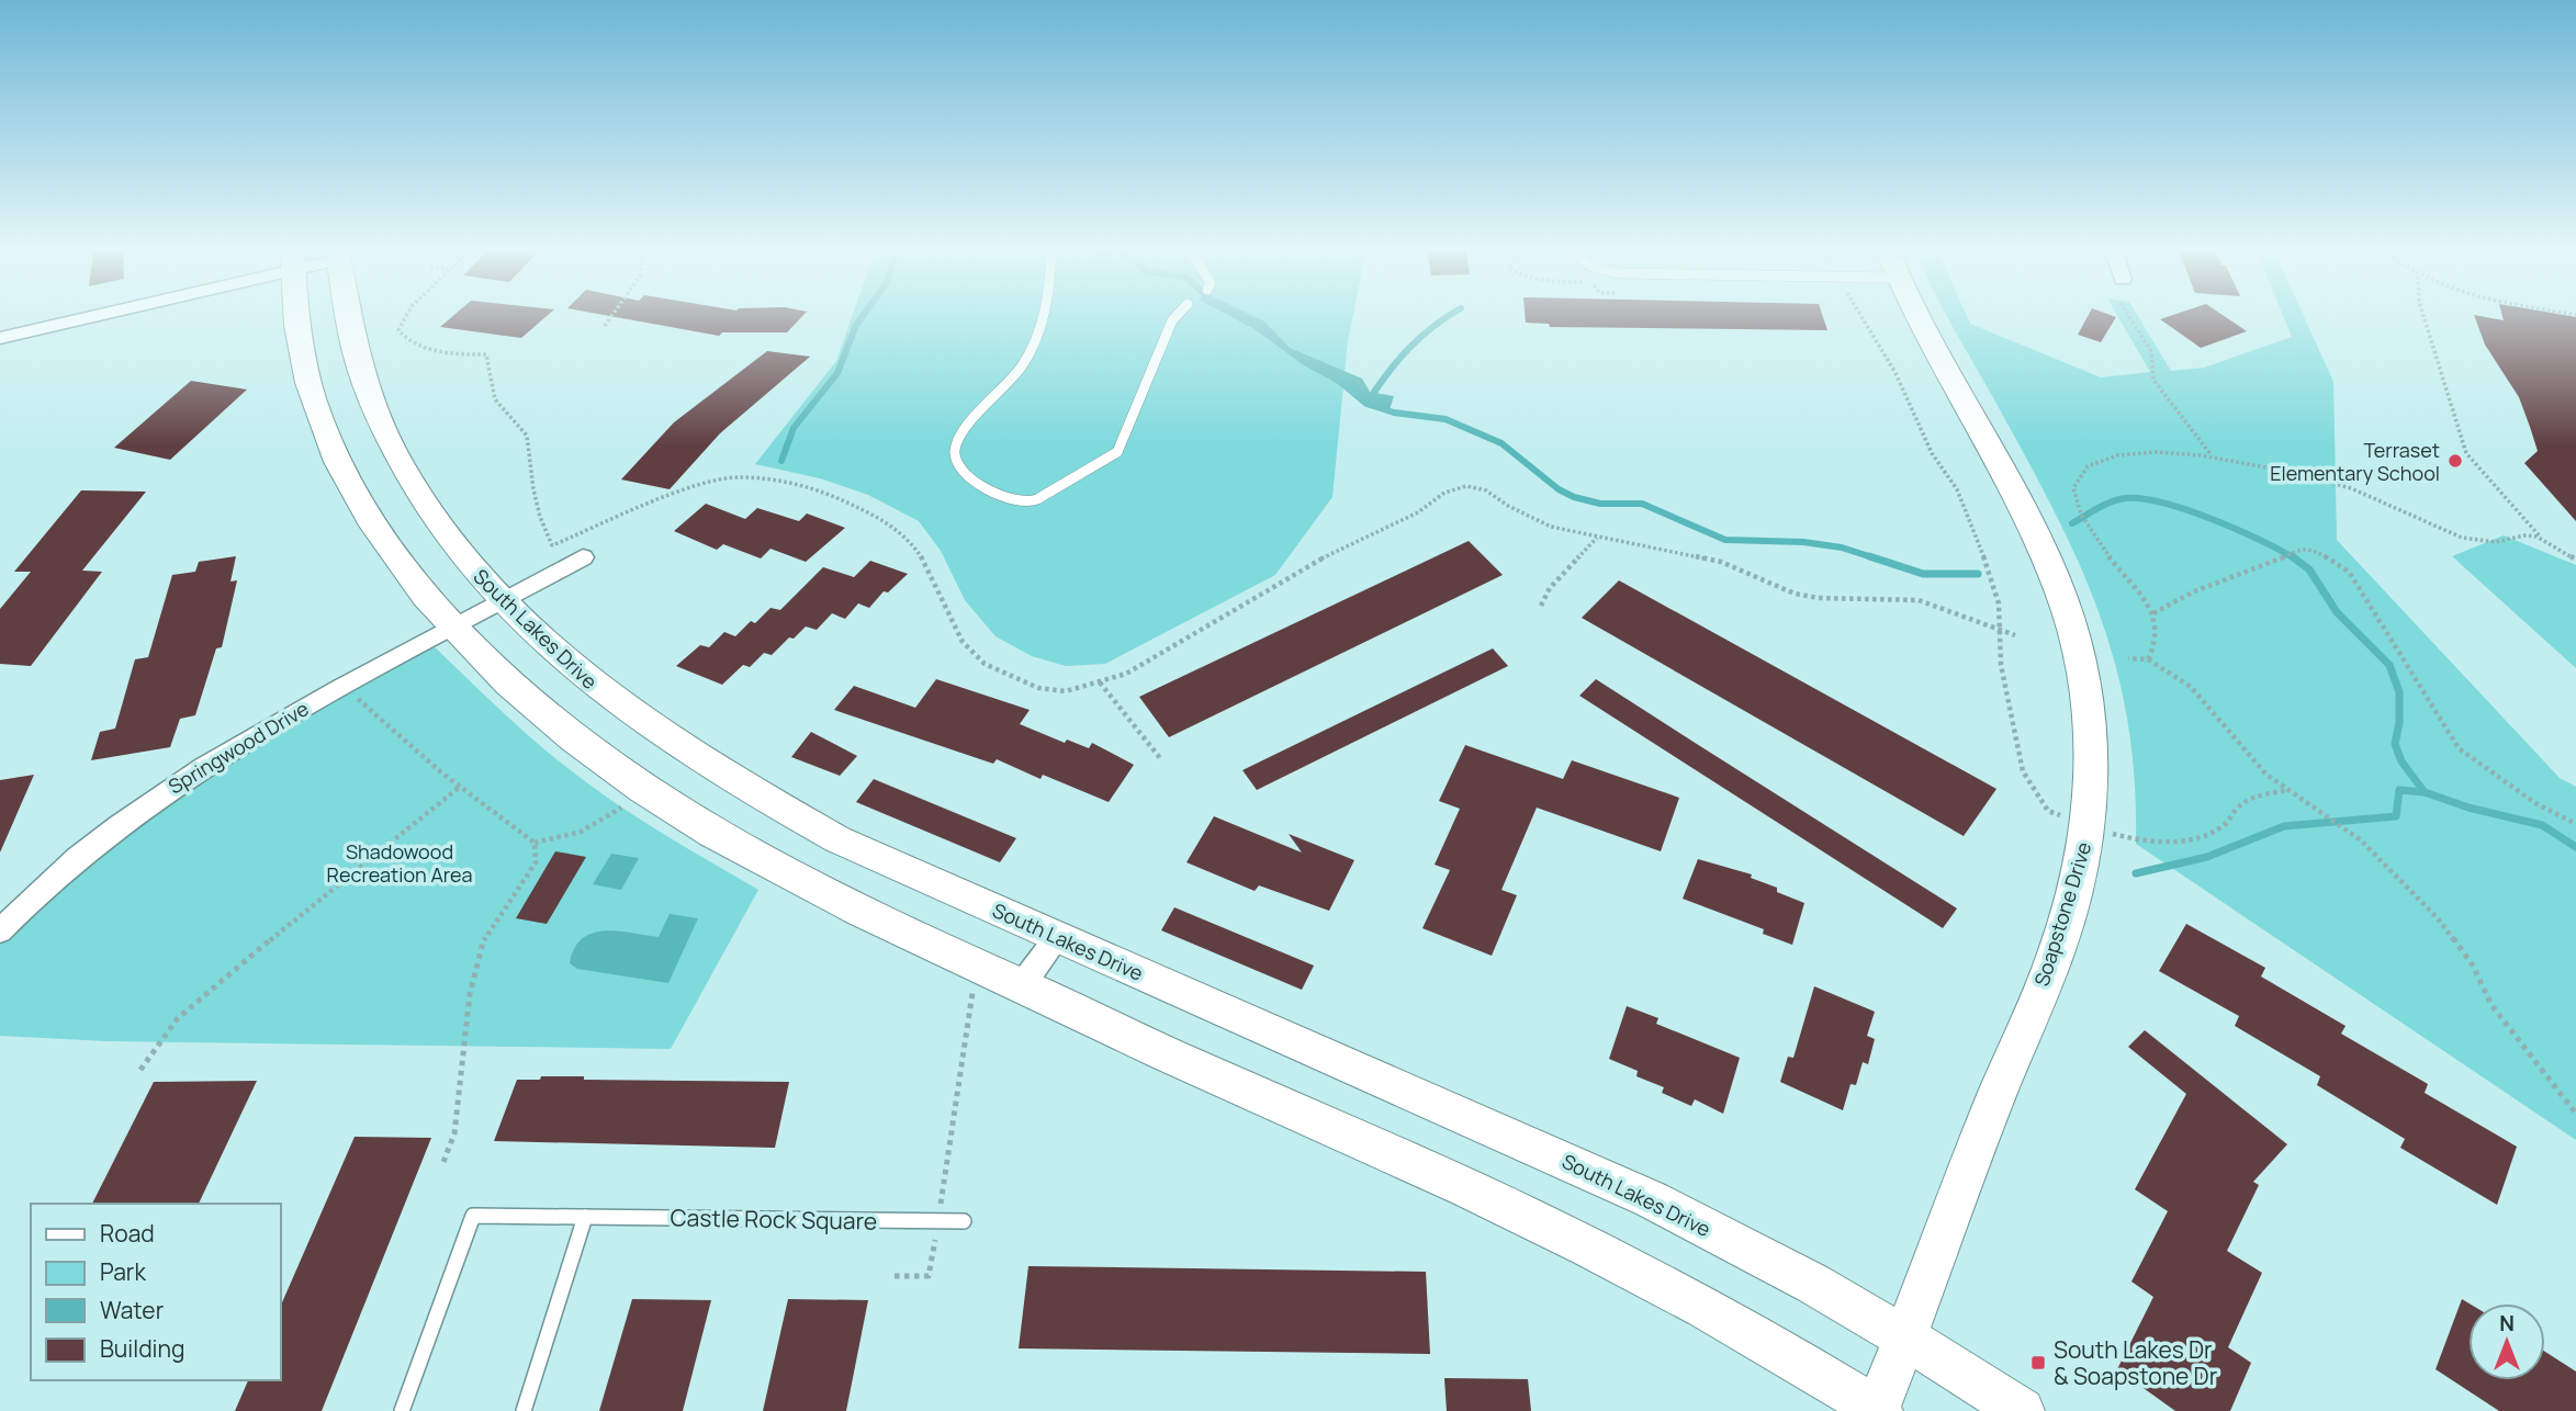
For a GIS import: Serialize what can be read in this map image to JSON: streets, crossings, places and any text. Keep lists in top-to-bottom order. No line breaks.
{"streets":{"main road":["South Lakes Drive","Soapstone Drive"],"street":["Springwood Drive"],"lane":["Castle Rock Square"]},"crossings":[["South Lakes Drive","Springwood Drive"],["South Lakes Drive","Soapstone Drive"]],"parks":["Shadowood Recreation Area"],"places":{"other":["Terraset Elementary School"],"transit":["South Lakes Dr & Soapstone Dr"]},"legend":["Road","Park","Water","Building"],"north":"top"}
